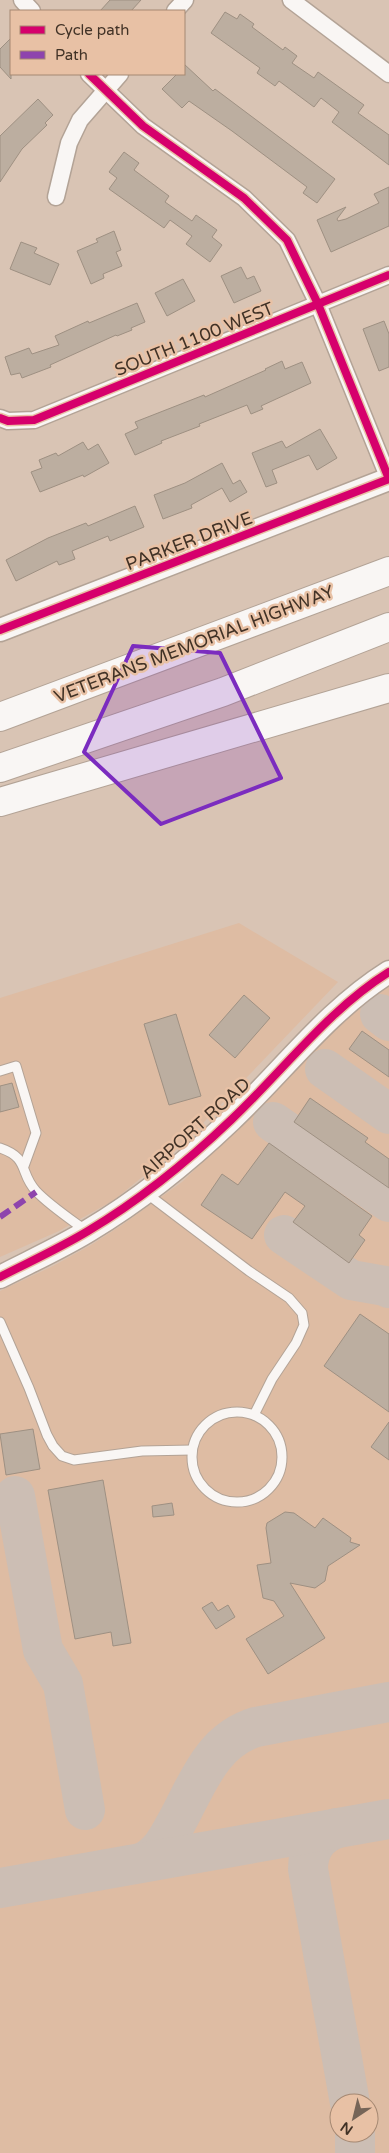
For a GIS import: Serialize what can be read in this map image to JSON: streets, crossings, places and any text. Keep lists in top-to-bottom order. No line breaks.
{"streets":{"highway":["VETERANS MEMORIAL HIGHWAY"],"street":["SOUTH 1100 WEST","PARKER DRIVE","AIRPORT ROAD"]},"legend":["Cycle path","Path"],"north":"bottom left"}
